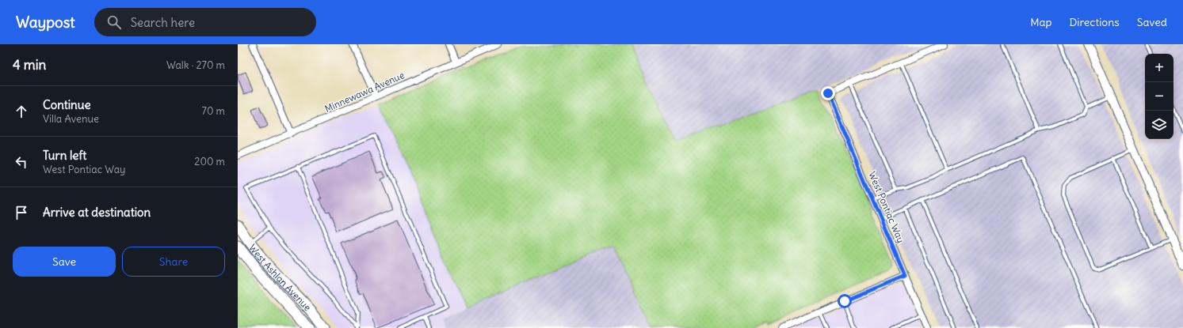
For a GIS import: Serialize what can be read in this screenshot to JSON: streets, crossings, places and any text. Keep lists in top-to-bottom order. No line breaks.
{"streets":{"main road":["West Ashlan Avenue"],"street":["Minnewawa Avenue","West Pontiac Way"]},"page":{"header":"Waypost","search":"Search here","nav":["Map","Directions","Saved"],"heading":["4 min","Walk · 270 m"],"map_buttons":["+","−"],"list":[["Continue","Villa Avenue","70 m"],["Turn left","West Pontiac Way","200 m"],"Arrive at destination"],"buttons":["Save","Share"]}}
